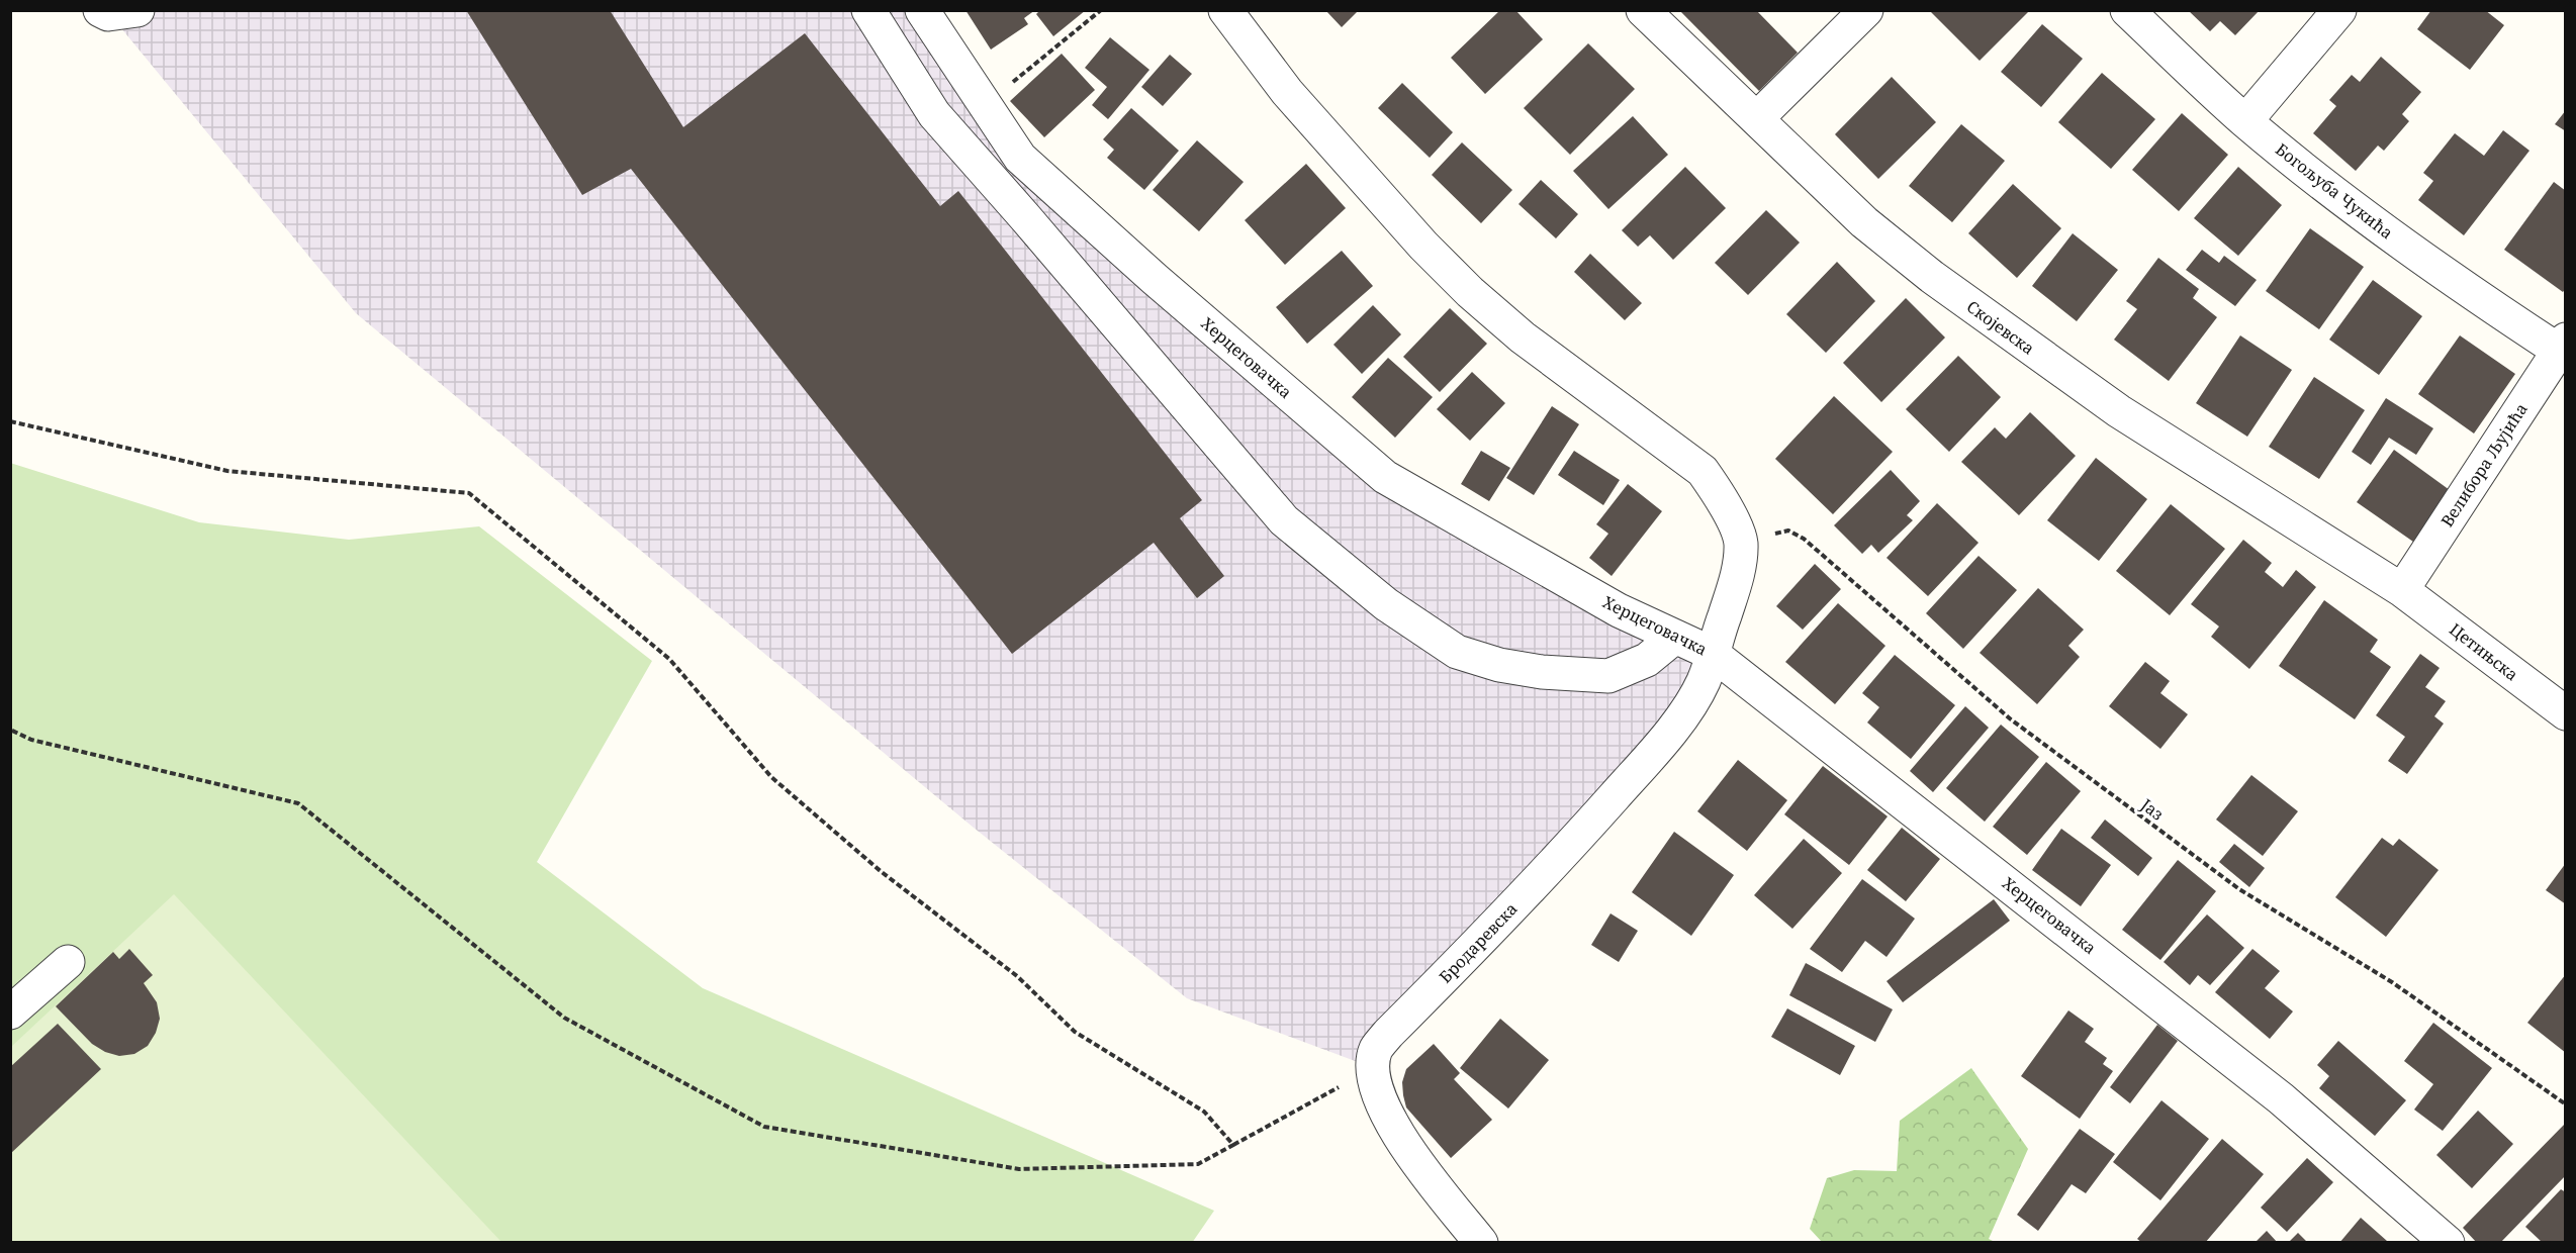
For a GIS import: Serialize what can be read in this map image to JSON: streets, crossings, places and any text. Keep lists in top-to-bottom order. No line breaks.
{"streets":{"street":["Богољуба Чукића","Скојевска","Херцеговачка","Велибора Љујића","Цетињска","Бродаревска"],"path":["Јаз"]},"crossings":[["Богољуба Чукића","Велибора Љујића"],["Скојевска","Велибора Љујића"],["Скојевска","Цетињска"],["Херцеговачка","Бродаревска"],["Велибора Љујића","Цетињска"],["Јаз","Бродаревска"]]}
